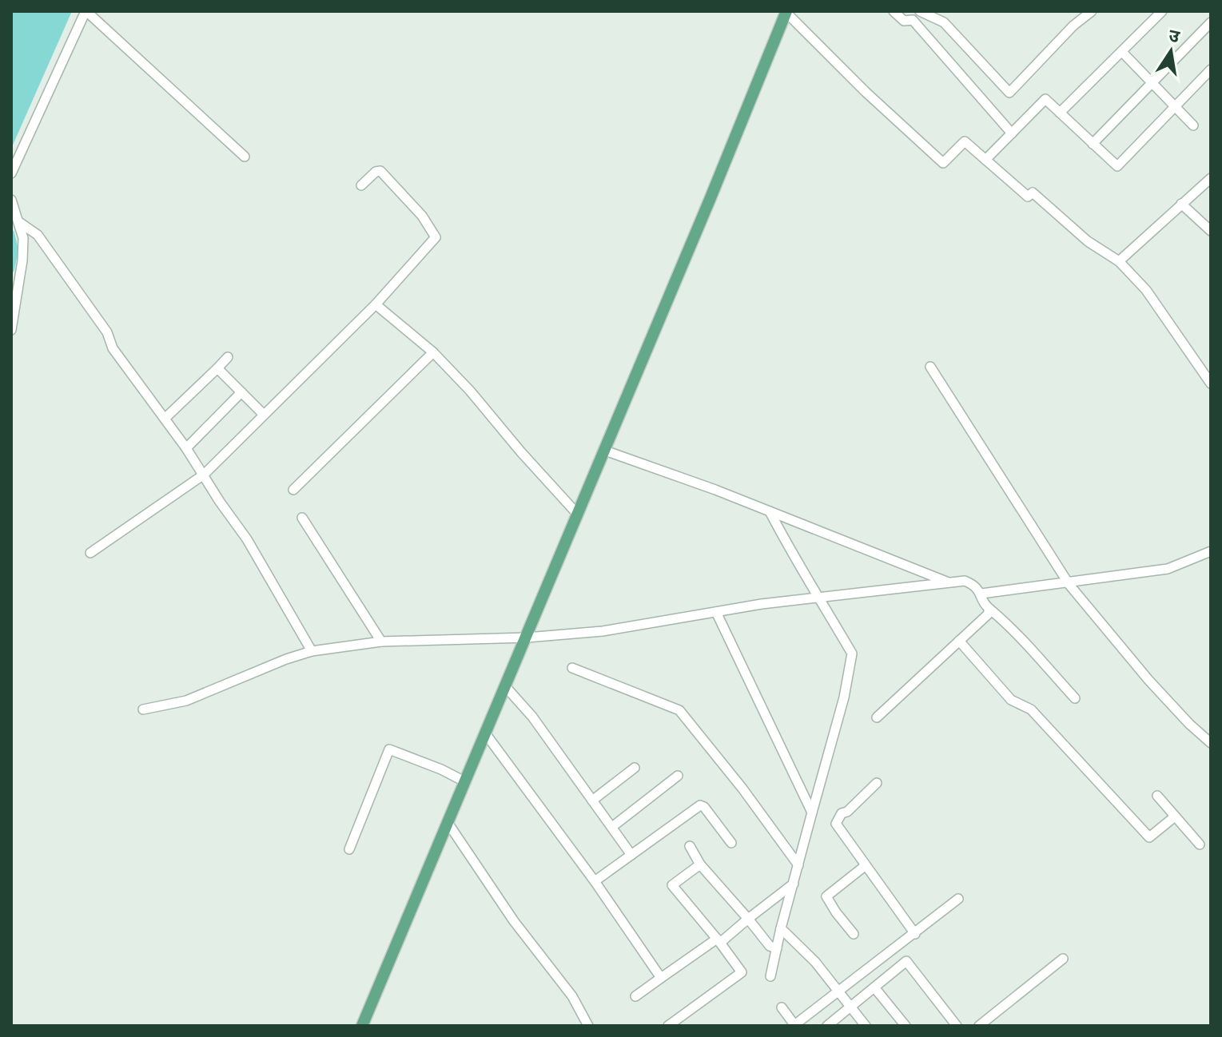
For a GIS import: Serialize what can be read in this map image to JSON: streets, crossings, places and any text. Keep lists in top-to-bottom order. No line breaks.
{"north":"top"}
